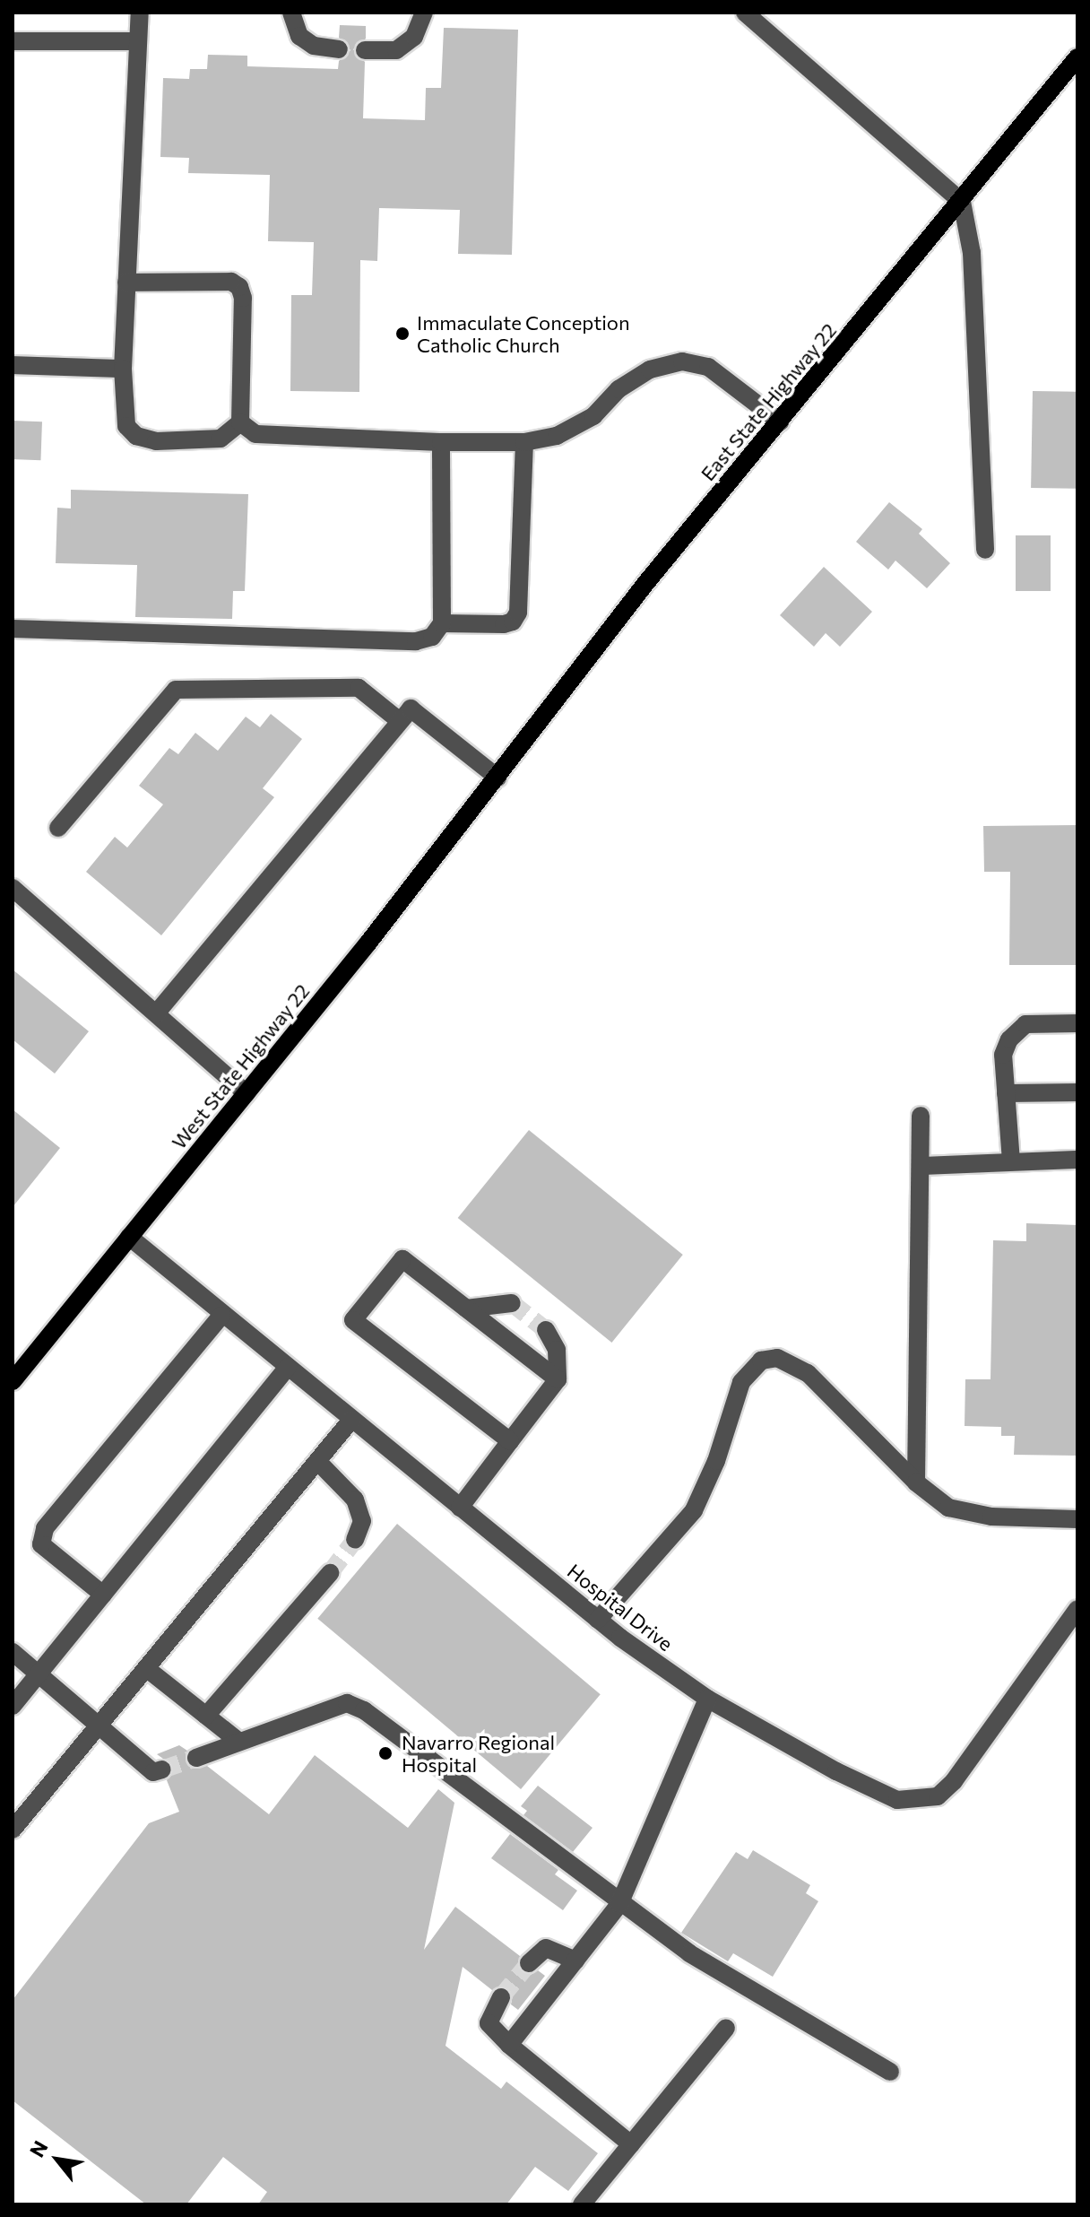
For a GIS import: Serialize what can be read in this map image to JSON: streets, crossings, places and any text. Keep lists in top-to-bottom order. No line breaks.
{"streets":{"main road":["East State Highway 22","West State Highway 22"],"street":["Hospital Drive"]},"crossings":[["East State Highway 22","West State Highway 22"],["West State Highway 22","Hospital Drive"]],"places":["Immaculate Conception Catholic Church","Navarro Regional Hospital"],"north":"top left"}
